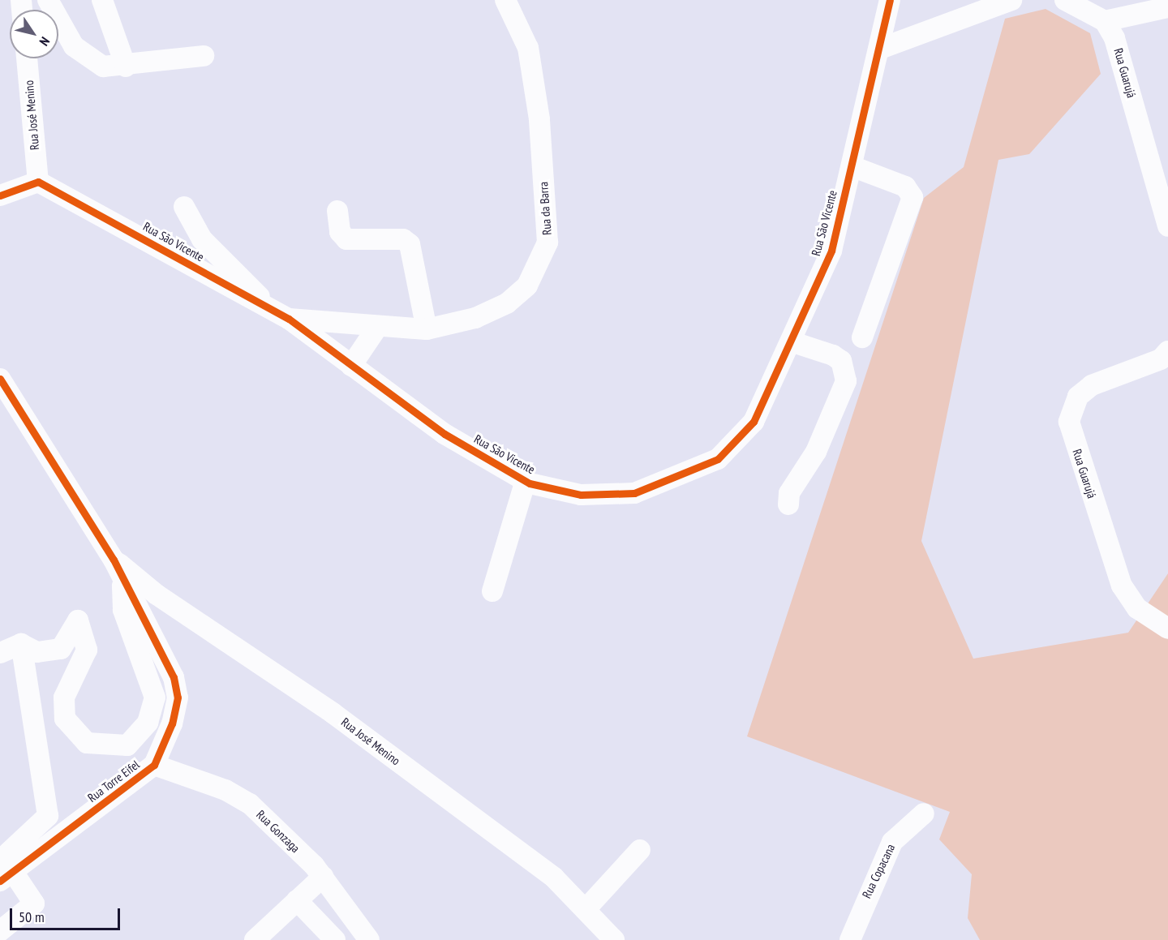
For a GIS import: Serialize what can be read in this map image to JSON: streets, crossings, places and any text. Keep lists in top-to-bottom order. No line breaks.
{"streets":{"street":["Rua Guarujá","Rua José Menino","Rua da Barra","Rua São Vicente","Rua Torre Eifel","Rua Gonzaga","Rua Copacana"]},"crossings":[["Rua José Menino","Rua São Vicente"],["Rua José Menino","Rua Torre Eifel"],["Rua da Barra","Rua São Vicente"],["Rua Torre Eifel","Rua Gonzaga"]],"scale_bar":"50 m","north":"bottom right"}
